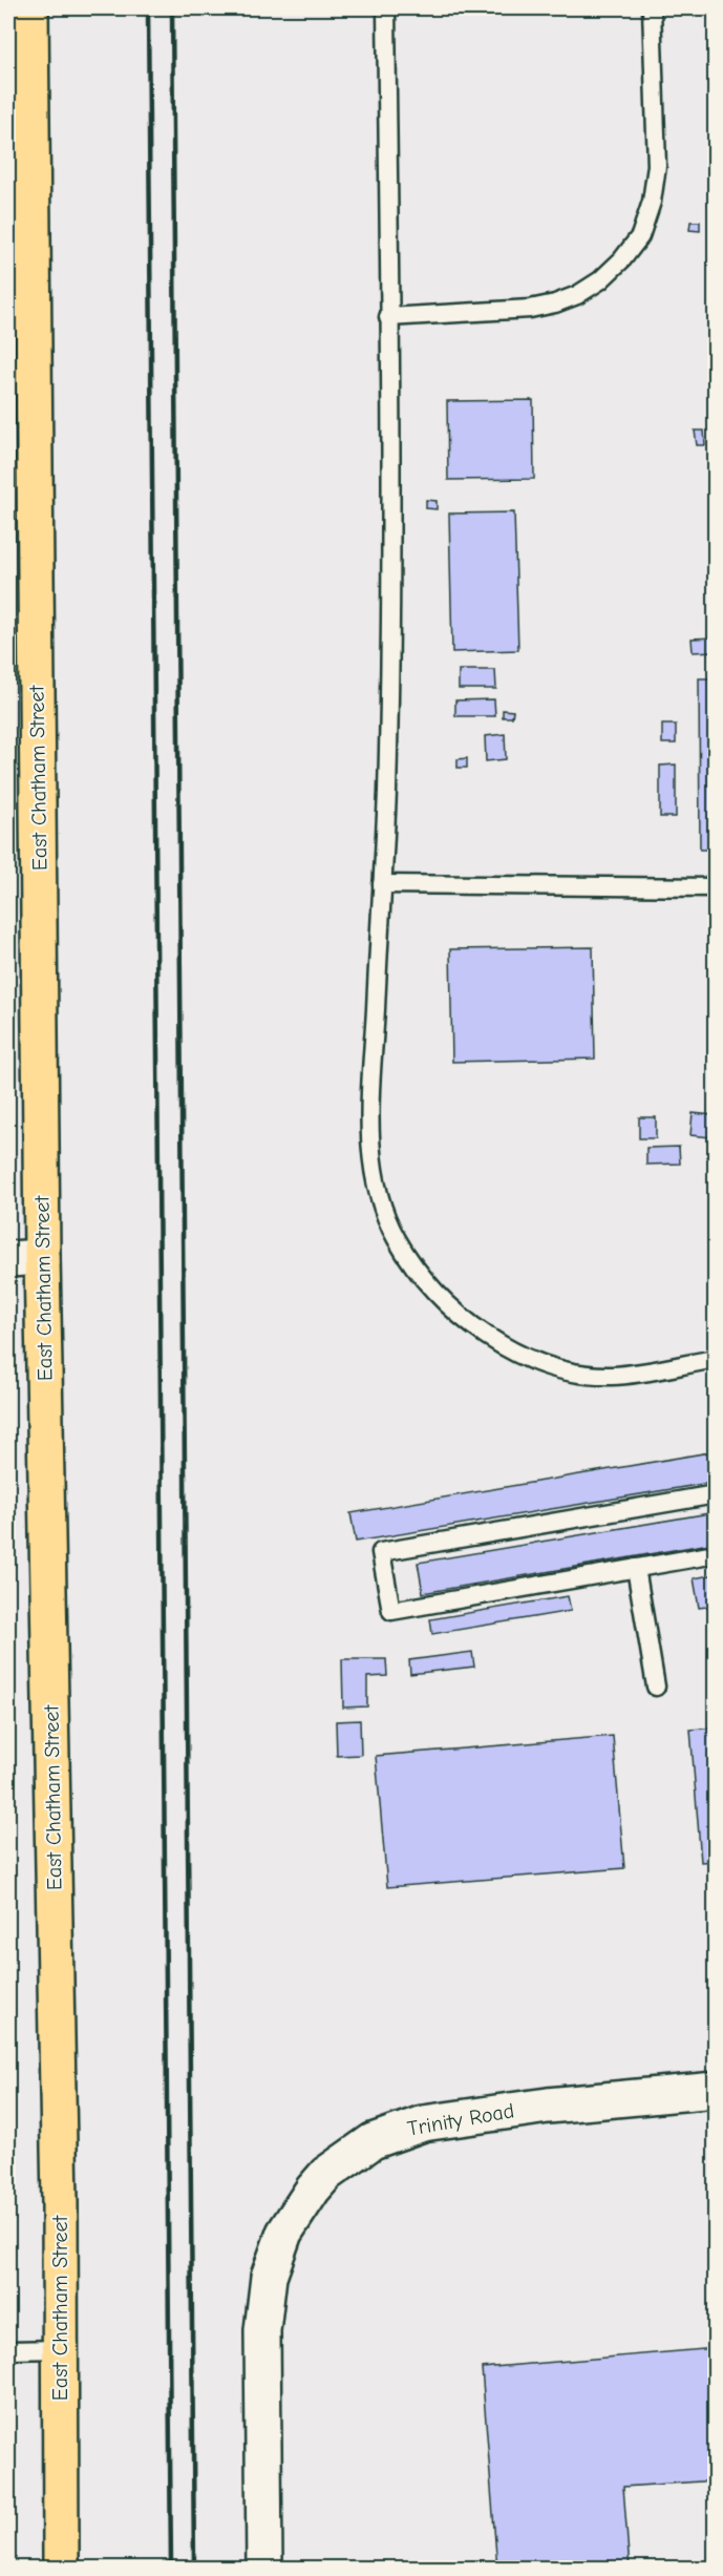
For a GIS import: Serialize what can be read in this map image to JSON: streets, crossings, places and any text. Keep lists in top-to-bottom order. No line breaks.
{"streets":{"main road":["East Chatham Street","Trinity Road"]}}
